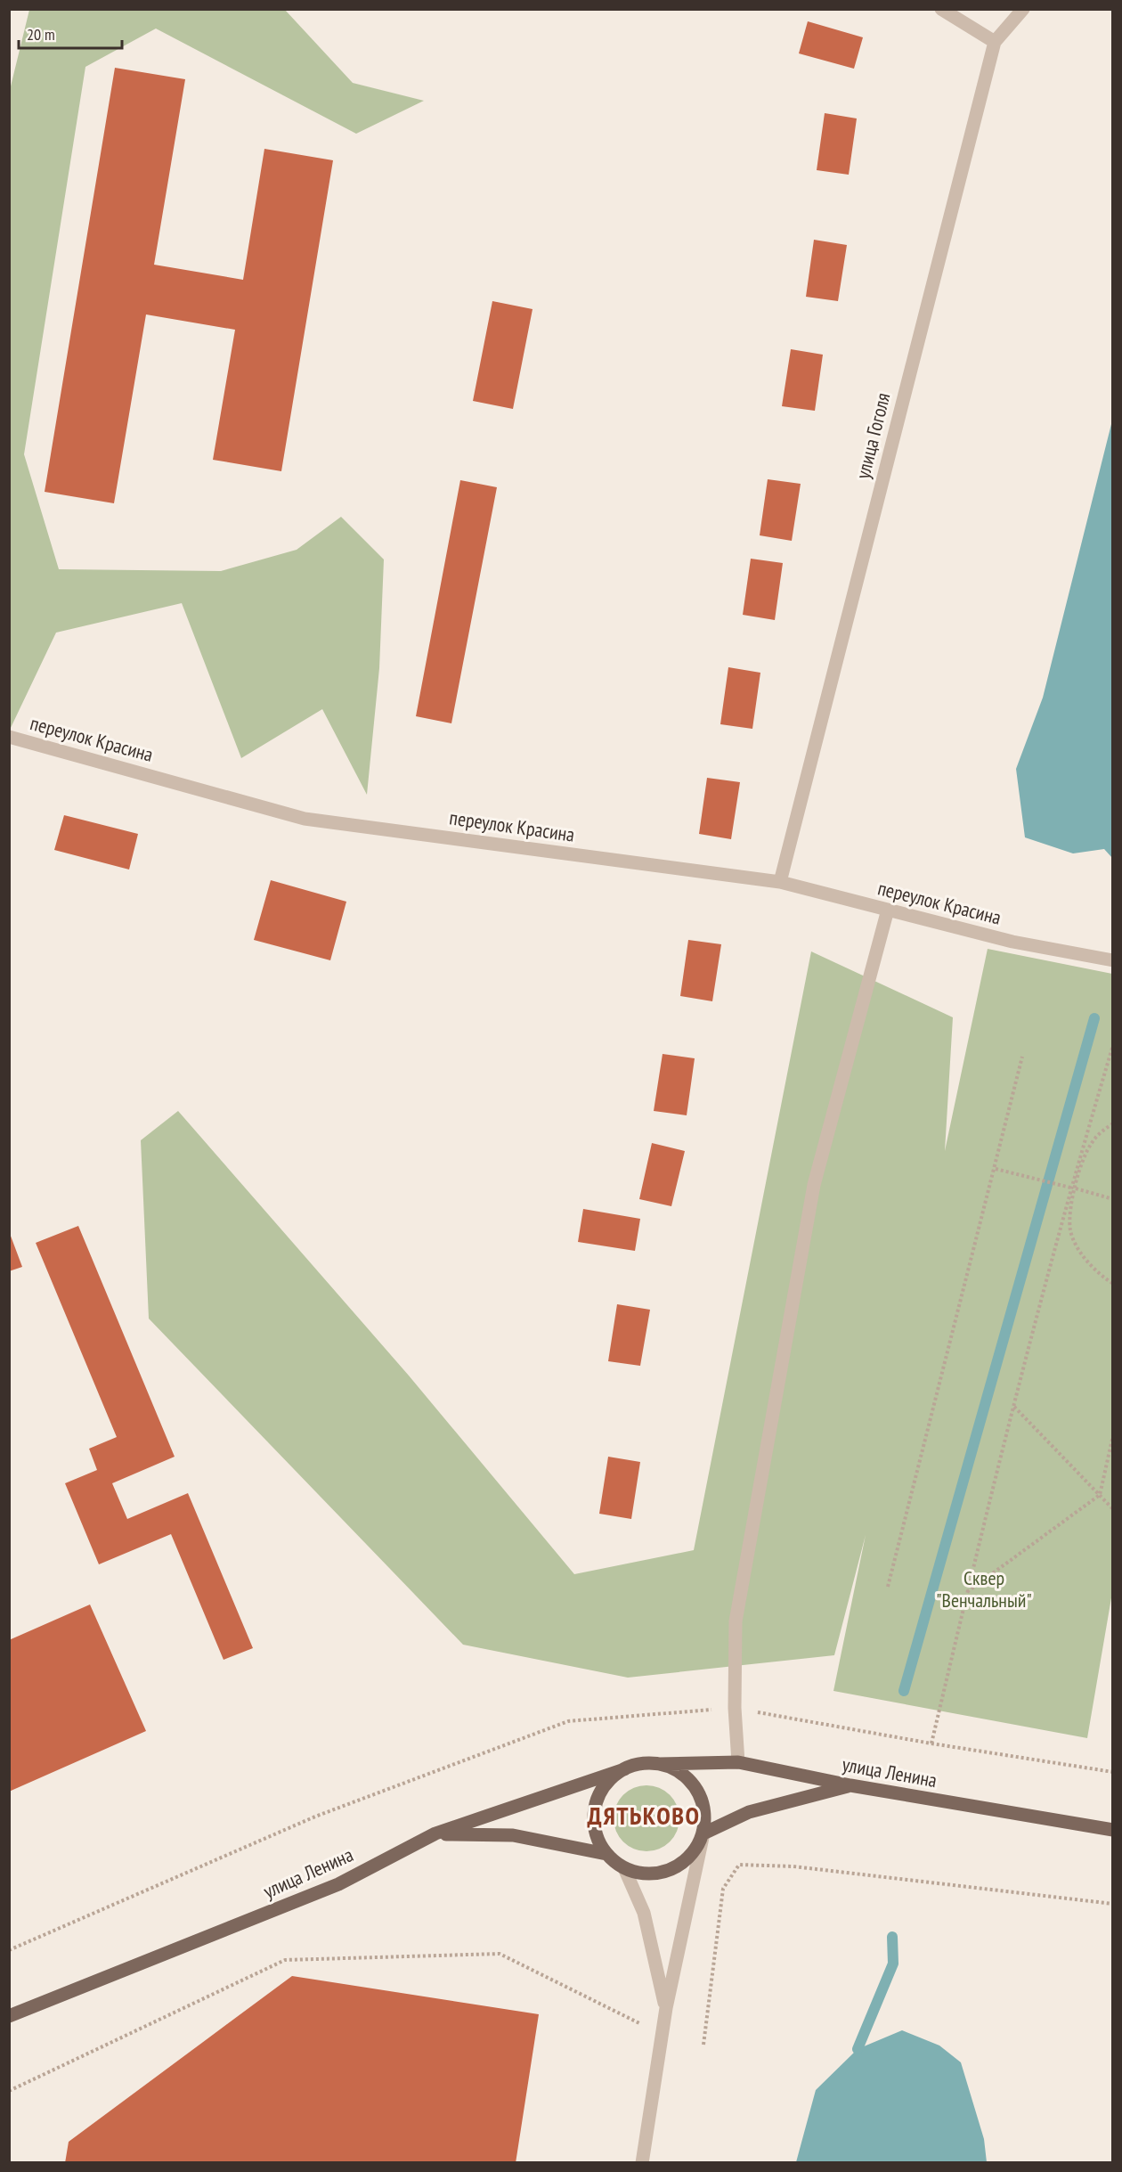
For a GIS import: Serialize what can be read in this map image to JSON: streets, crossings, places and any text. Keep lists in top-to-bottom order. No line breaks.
{"streets":{"main road":["улица Ленина"],"street":["улица Гоголя","переулок Красина"]},"crossings":[["улица Гоголя","переулок Красина"]],"districts":["ДЯТЬКОВО"],"parks":["Сквер \"Венчальный\""],"scale_bar":"20 m"}
